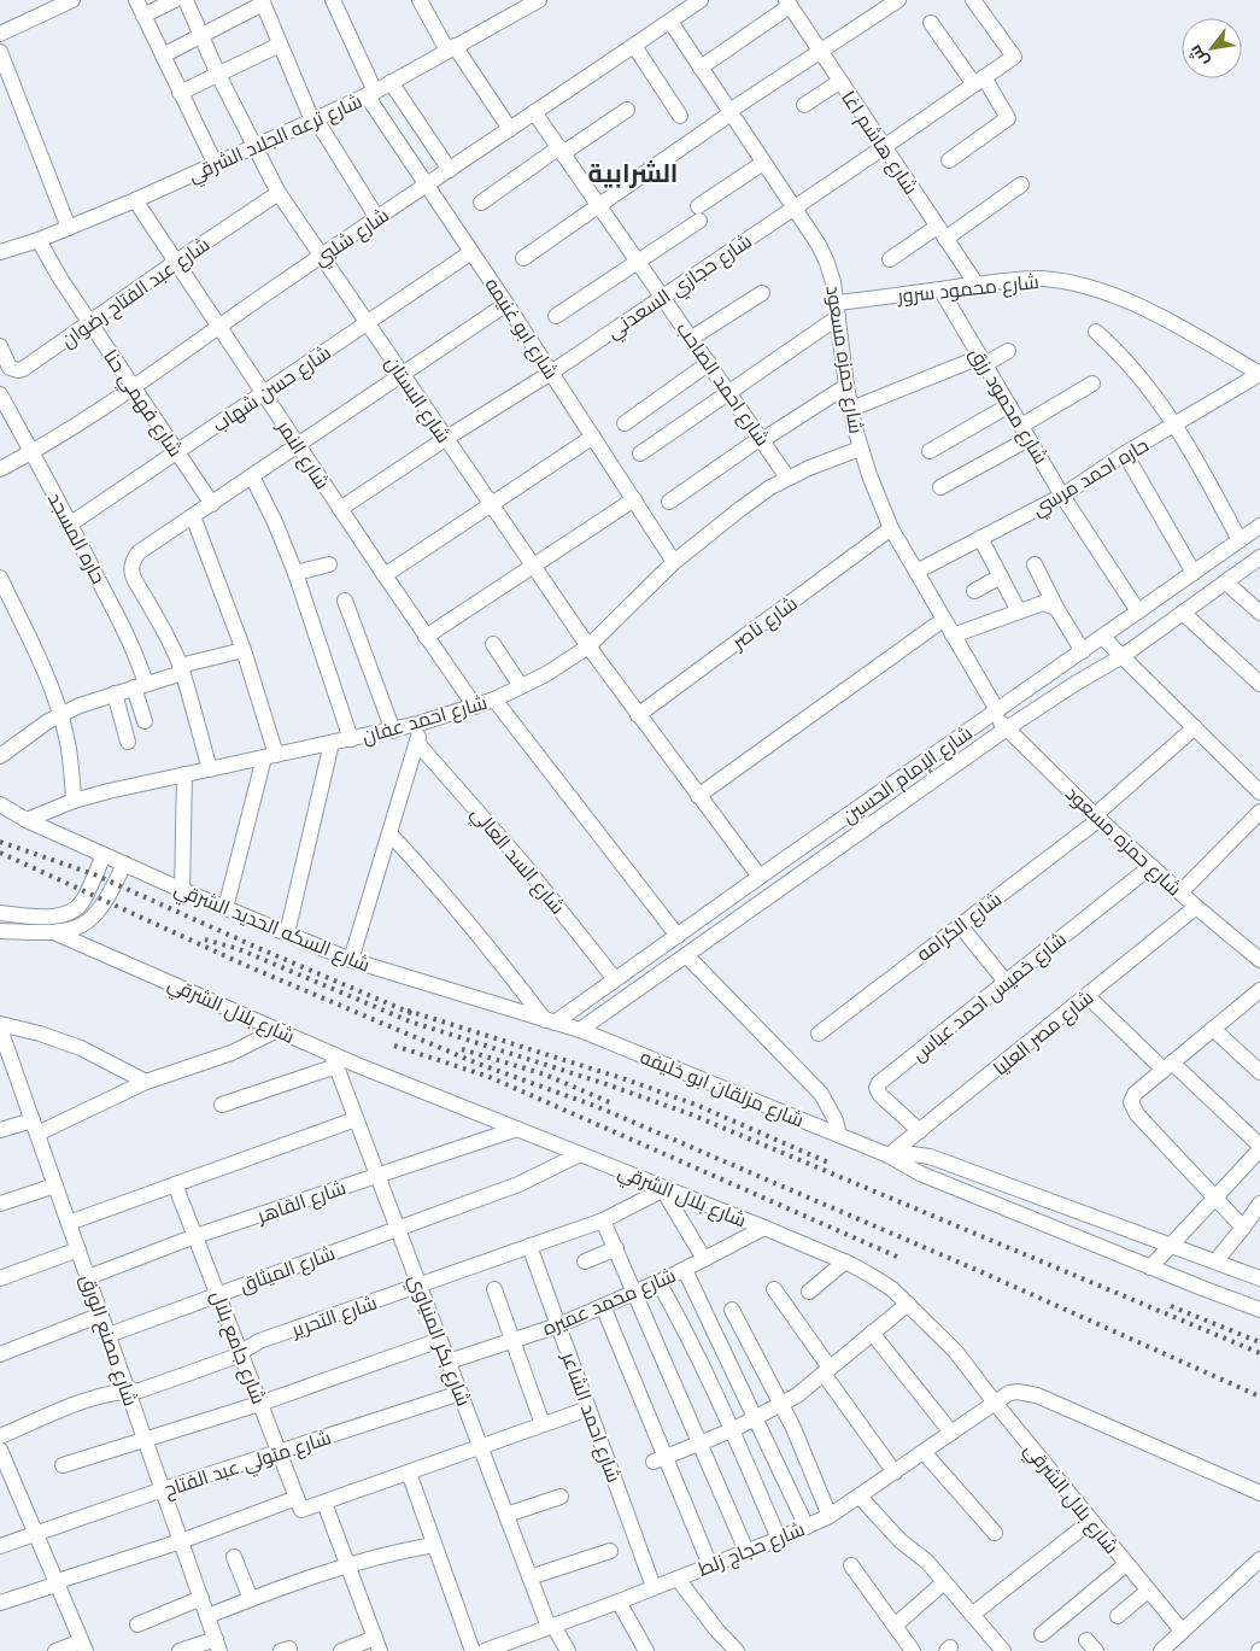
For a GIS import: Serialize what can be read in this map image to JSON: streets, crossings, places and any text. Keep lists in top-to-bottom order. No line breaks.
{"streets":{"street":["شارع ترعه الجلاد الشرقي","شارع هاشم اغا","شارع شلبي","شارع حجازي السعدني","شارع محمود سرور","شارع عبد الفتاح رضوان","شارع ابو غنيمه","شارع حمزه مسعود","شارع احمد الصاحب","شارع حسن شهاب","شارع البستان","شارع فهمي حنا","شارع محمود رزق","شارع النمر","حاره احمد مرسي","حاره المسجد","شارع ناصر","شارع احمد عفان","شارع الإمام الحسين","شارع السد العالي","شارع السكه الحديد الشرقي","شارع الكرامه","شارع خميس احمد عباس","شارع بلال الشرقي","شارع مصر العليا","شارع مزلقان ابو خليفه","شارع القاهر","شارع الميثاق","شارع محمد عميره","شارع التحرير","شارع مصنع الورق","شارع بكر المنياوي","شارع جامع بلال","شارع احمد الشاعر","شارع متولي عبد الفتاح","شارع حجاج زلط"]},"crossings":[["شارع ترعه الجلاد الشرقي","شارع ابو غنيمه"],["شارع ترعه الجلاد الشرقي","شارع البستان"],["شارع ترعه الجلاد الشرقي","شارع فهمي حنا"],["شارع ترعه الجلاد الشرقي","شارع النمر"],["شارع هاشم اغا","شارع حجازي السعدني"],["شارع هاشم اغا","شارع محمود سرور"],["شارع شلبي","شارع ابو غنيمه"],["شارع شلبي","شارع حمزه مسعود"],["شارع شلبي","شارع احمد الصاحب"],["شارع شلبي","شارع البستان"],["شارع شلبي","شارع فهمي حنا"],["شارع شلبي","شارع النمر"],["شارع شلبي","حاره المسجد"],["شارع حجازي السعدني","شارع ابو غنيمه"],["شارع حجازي السعدني","شارع حمزه مسعود"],["شارع حجازي السعدني","شارع احمد الصاحب"],["شارع حجازي السعدني","شارع البستان"],["شارع حجازي السعدني","شارع النمر"],["شارع محمود سرور","شارع حمزه مسعود"],["شارع محمود سرور","شارع محمود رزق"],["شارع محمود سرور","حاره احمد مرسي"],["شارع عبد الفتاح رضوان","شارع البستان"],["شارع عبد الفتاح رضوان","شارع فهمي حنا"],["شارع عبد الفتاح رضوان","شارع النمر"],["شارع ابو غنيمه","شارع حسن شهاب"],["شارع ابو غنيمه","شارع احمد عفان"],["شارع حمزه مسعود","حاره احمد مرسي"],["شارع حمزه مسعود","شارع ناصر"],["شارع حمزه مسعود","شارع احمد عفان"],["شارع حمزه مسعود","شارع الإمام الحسين"],["شارع حمزه مسعود","شارع الكرامه"],["شارع حمزه مسعود","شارع خميس احمد عباس"],["شارع حمزه مسعود","شارع مصر العليا"],["شارع احمد الصاحب","شارع احمد عفان"],["شارع حسن شهاب","شارع البستان"],["شارع حسن شهاب","شارع فهمي حنا"],["شارع حسن شهاب","شارع النمر"],["شارع حسن شهاب","حاره المسجد"],["شارع البستان","شارع ناصر"],["شارع البستان","شارع احمد عفان"],["شارع البستان","شارع الإمام الحسين"],["شارع محمود رزق","حاره احمد مرسي"],["شارع محمود رزق","شارع الإمام الحسين"],["شارع النمر","شارع احمد عفان"],["شارع احمد عفان","شارع السكه الحديد الشرقي"],["شارع الإمام الحسين","شارع السد العالي"],["شارع الإمام الحسين","شارع السكه الحديد الشرقي"],["شارع الإمام الحسين","شارع مزلقان ابو خليفه"],["شارع السكه الحديد الشرقي","شارع مزلقان ابو خليفه"],["شارع خميس احمد عباس","شارع مصر العليا"],["شارع بلال الشرقي","شارع القاهر"],["شارع بلال الشرقي","شارع الميثاق"],["شارع بلال الشرقي","شارع محمد عميره"],["شارع بلال الشرقي","شارع التحرير"],["شارع بلال الشرقي","شارع بكر المنياوي"],["شارع بلال الشرقي","شارع حجاج زلط"],["شارع مصر العليا","شارع مزلقان ابو خليفه"],["شارع القاهر","شارع مصنع الورق"],["شارع القاهر","شارع بكر المنياوي"],["شارع القاهر","شارع جامع بلال"],["شارع الميثاق","شارع مصنع الورق"],["شارع الميثاق","شارع بكر المنياوي"],["شارع الميثاق","شارع جامع بلال"],["شارع محمد عميره","شارع بكر المنياوي"],["شارع محمد عميره","شارع احمد الشاعر"],["شارع التحرير","شارع مصنع الورق"],["شارع التحرير","شارع بكر المنياوي"],["شارع التحرير","شارع جامع بلال"],["شارع التحرير","شارع احمد الشاعر"],["شارع مصنع الورق","شارع متولي عبد الفتاح"],["شارع بكر المنياوي","شارع متولي عبد الفتاح"],["شارع بكر المنياوي","شارع حجاج زلط"],["شارع جامع بلال","شارع متولي عبد الفتاح"],["شارع احمد الشاعر","شارع حجاج زلط"]],"districts":["الشرابية"],"north":"bottom left"}
